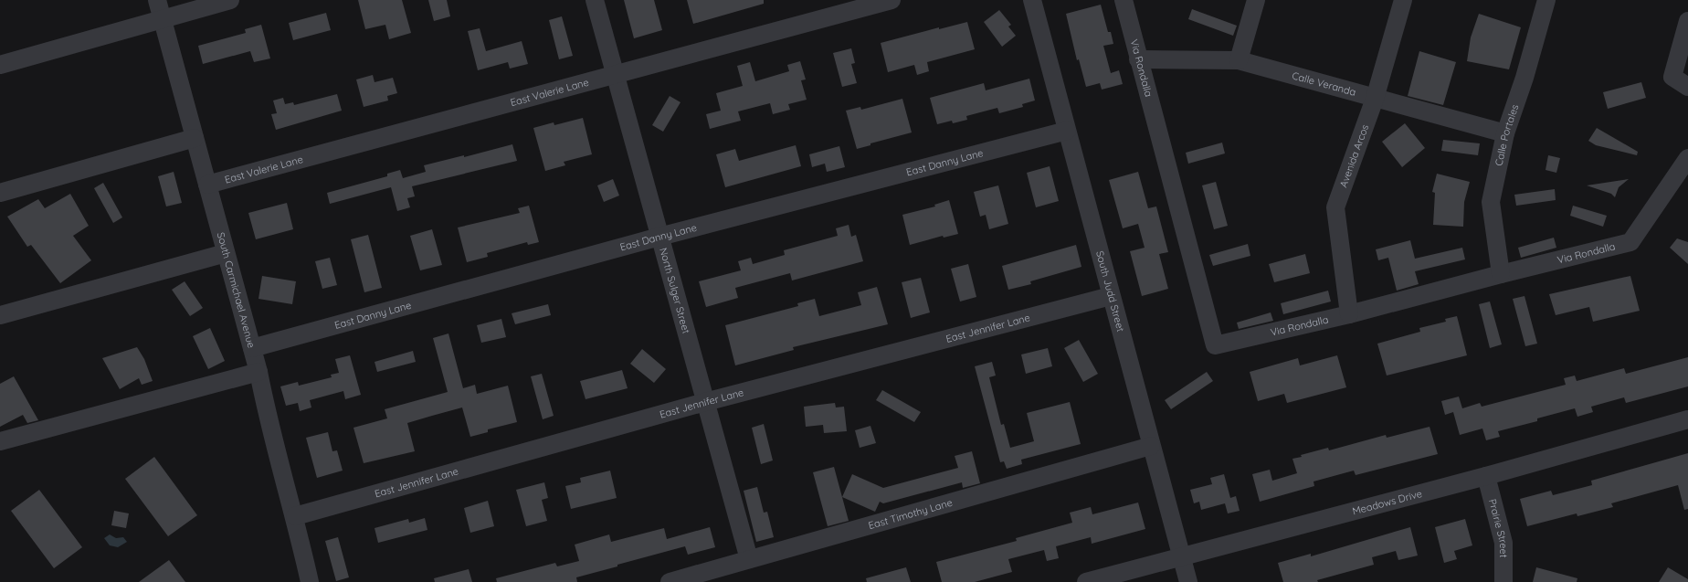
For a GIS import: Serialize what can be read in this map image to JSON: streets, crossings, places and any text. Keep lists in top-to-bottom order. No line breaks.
{"streets":{"street":["Via Rondalla","Calle Veranda","East Valerie Lane","Calle Portales","Avenida Arcos","East Danny Lane","South Carmichael Avenue","North Sulger Street","South Judd Street","East Jennifer Lane","Meadows Drive","East Timothy Lane","Prairie Street"]},"crossings":[["Via Rondalla","Calle Veranda"],["Via Rondalla","Calle Portales"],["Via Rondalla","Avenida Arcos"],["Calle Veranda","Calle Portales"],["Calle Veranda","Avenida Arcos"],["East Valerie Lane","South Carmichael Avenue"],["East Valerie Lane","North Sulger Street"],["East Danny Lane","South Carmichael Avenue"],["East Danny Lane","North Sulger Street"],["East Danny Lane","South Judd Street"],["South Carmichael Avenue","East Jennifer Lane"],["North Sulger Street","East Jennifer Lane"],["North Sulger Street","East Timothy Lane"],["South Judd Street","East Jennifer Lane"],["South Judd Street","Meadows Drive"],["South Judd Street","East Timothy Lane"],["Meadows Drive","Prairie Street"]]}
